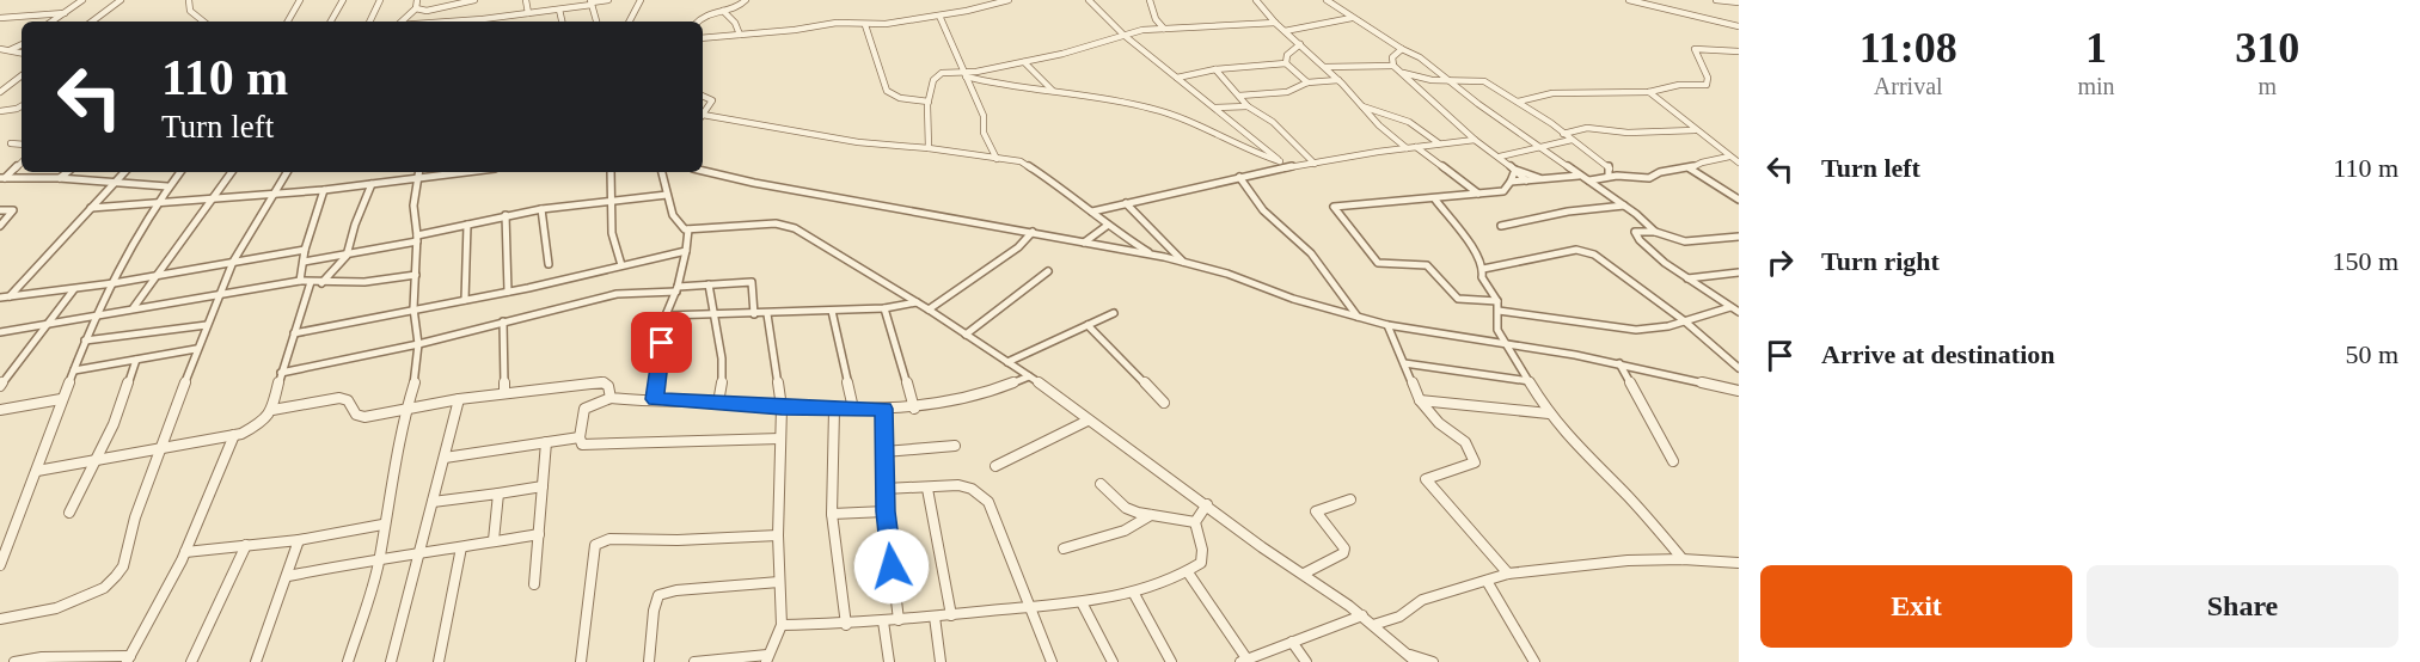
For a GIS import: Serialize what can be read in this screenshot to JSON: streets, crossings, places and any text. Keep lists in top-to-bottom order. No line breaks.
{"page":{"eta":["11:08","Arrival","1","min","310","m"],"turn":["110 m","Turn left"],"list":[{"name":"Turn left","value":"110 m"},{"name":"Turn right","value":"150 m"},{"name":"Arrive at destination","value":"50 m"}],"buttons":["Exit","Share"]}}
